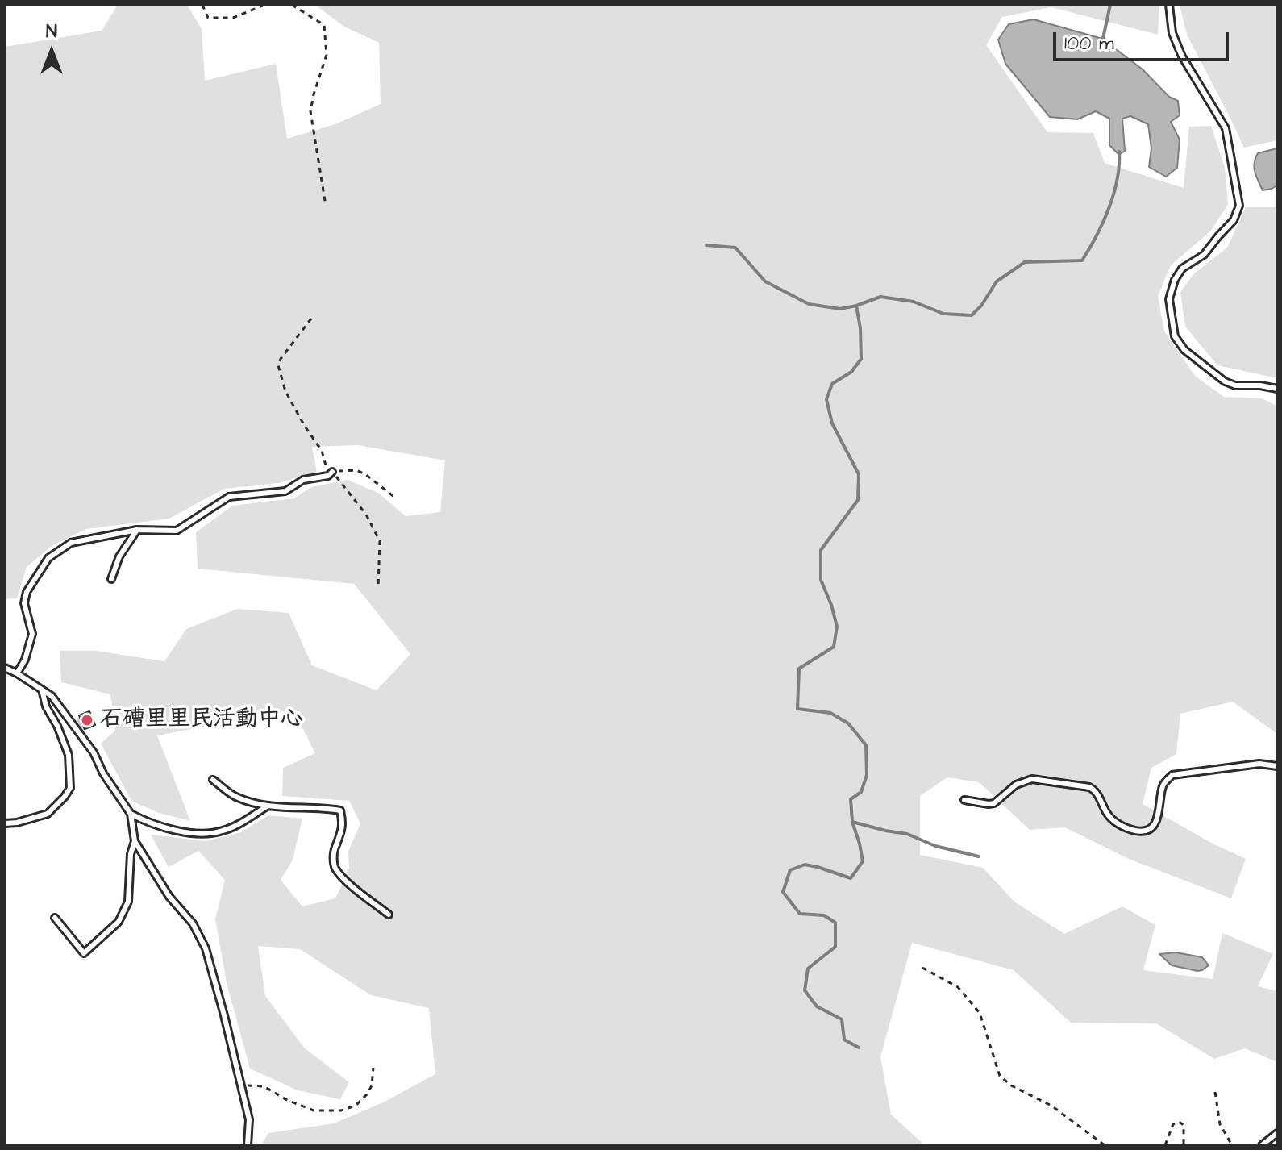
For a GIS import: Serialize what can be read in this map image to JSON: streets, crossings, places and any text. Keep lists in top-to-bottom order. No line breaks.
{"places":["石𥕢里里民活動中心"],"scale_bar":"100 m","north":"top"}
